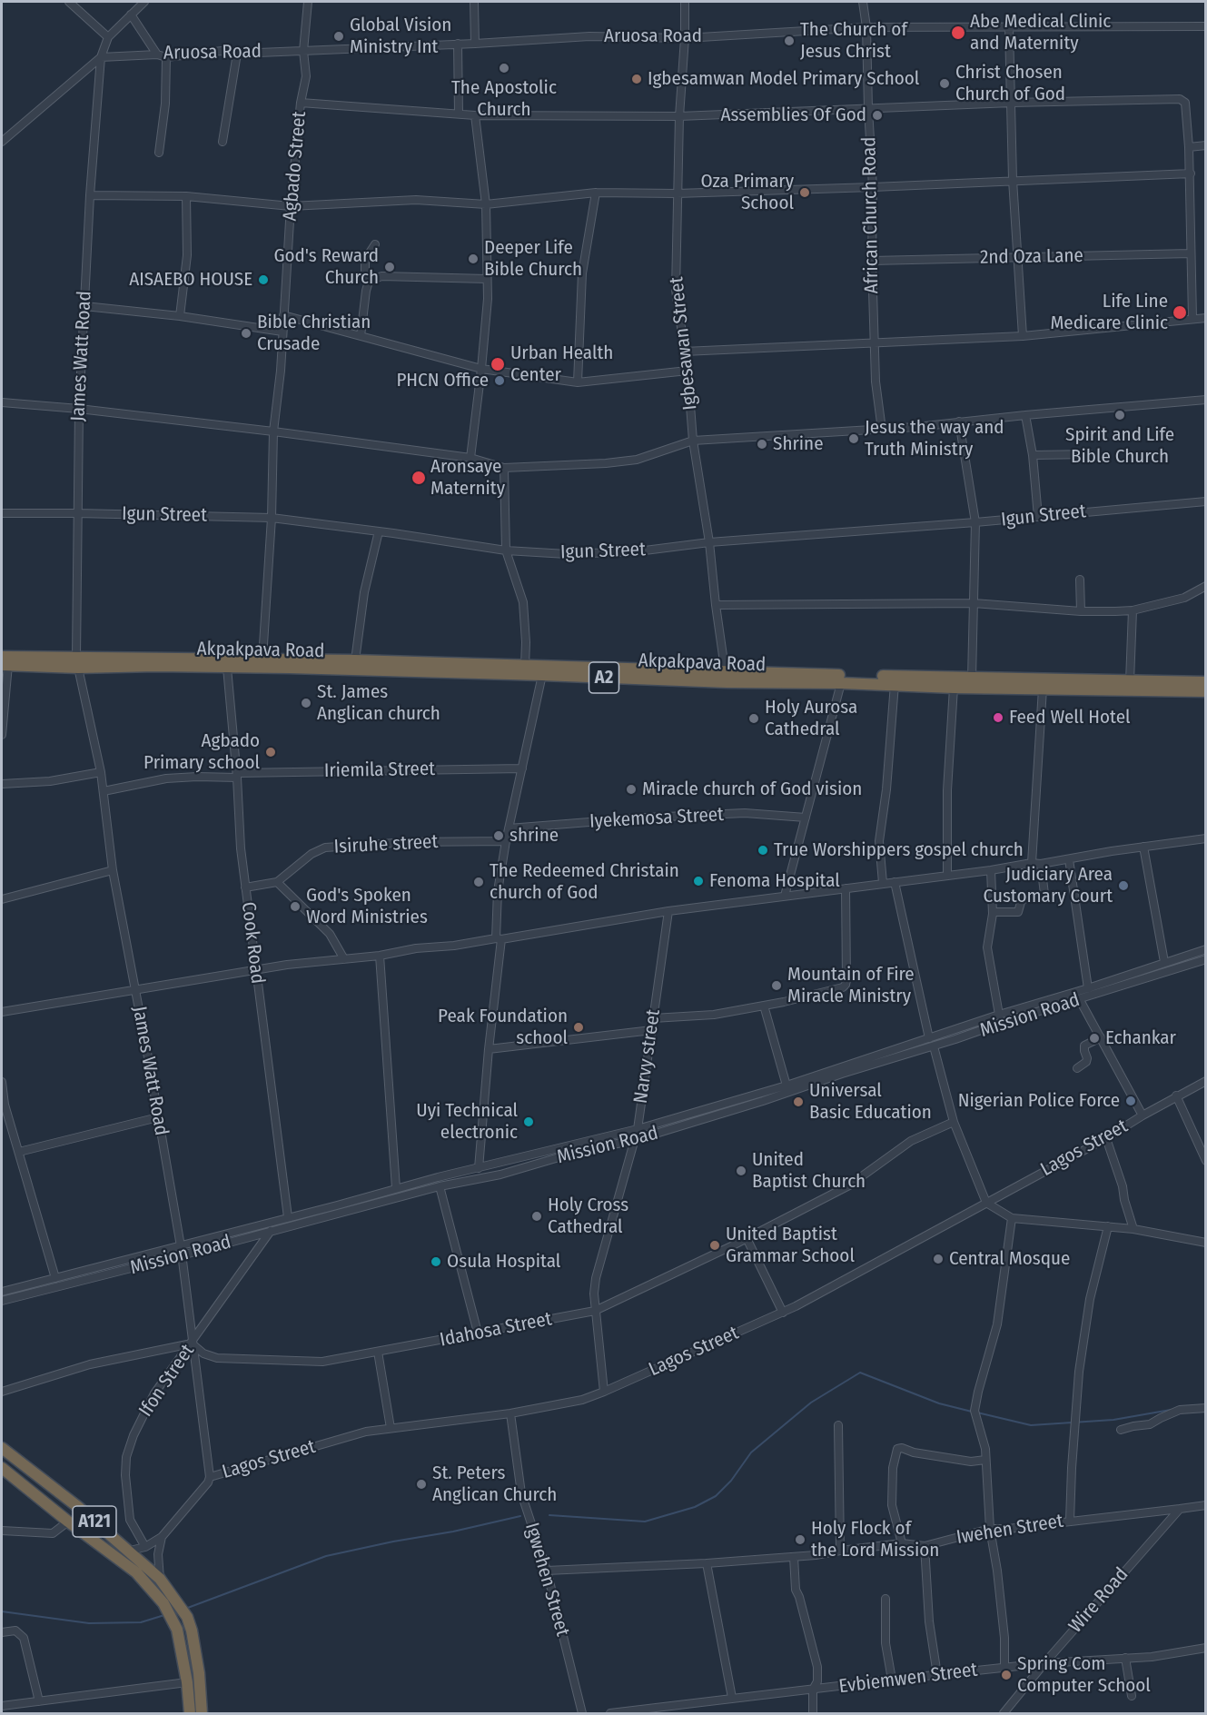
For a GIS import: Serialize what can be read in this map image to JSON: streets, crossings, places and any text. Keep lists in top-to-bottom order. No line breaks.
{"streets":{"highway":["Akpakpava Road","A2","A121"],"street":["Aruosa Road","Agbado Street","African Church Road","2nd Oza Lane","Igbesawan Street","James Watt Road","Igun Street","Iriemila Street","Iyekemosa Street","Isiruhe street","Cook Road","Mission Road","Narvy street","Lagos Street","Idahosa Street","Ifon Street","Iwehen Street","Igwehen Street","Wire Road","Evbiemwen Street"]},"crossings":[["Aruosa Road","Agbado Street"],["Aruosa Road","African Church Road"],["Aruosa Road","Igbesawan Street"],["Aruosa Road","James Watt Road"],["Agbado Street","Igun Street"],["Agbado Street","Akpakpava Road"],["African Church Road","2nd Oza Lane"],["Igbesawan Street","Igun Street"],["Igbesawan Street","Akpakpava Road"],["James Watt Road","Igun Street"],["James Watt Road","Akpakpava Road"],["James Watt Road","Iriemila Street"],["James Watt Road","Mission Road"],["James Watt Road","Lagos Street"],["James Watt Road","Idahosa Street"],["James Watt Road","Ifon Street"],["Akpakpava Road","Cook Road"],["Iriemila Street","Cook Road"],["Isiruhe street","Cook Road"],["Cook Road","Mission Road"],["Mission Road","Narvy street"],["Mission Road","Ifon Street"],["Narvy street","Lagos Street"],["Narvy street","Idahosa Street"],["Lagos Street","Ifon Street"],["Lagos Street","A121"],["Lagos Street","Igwehen Street"],["Idahosa Street","Ifon Street"],["Iwehen Street","Igwehen Street"],["Iwehen Street","Wire Road"],["Wire Road","Evbiemwen Street"]],"places":["Abe Medical Clinic and Maternity","Global Vision Ministry Int","The Church of Jesus Christ","The Apostolic Church","Igbesamwan Model Primary School","Christ Chosen Church of God","Assemblies Of God","Oza Primary School","Deeper Life Bible Church","God's Reward Church","AISAEBO HOUSE","Life Line Medicare Clinic","Bible Christian Crusade","Urban Health Center","PHCN Office","Spirit and Life Bible Church","Jesus the way and Truth Ministry","Shrine","Aronsaye Maternity","St. James Anglican church","Feed Well Hotel","Holy Aurosa Cathedral","Agbado Primary school","Miracle church of God vision","shrine","True Worshippers gospel church","Fenoma Hospital","The Redeemed Christain church of God","Judiciary Area Customary Court","God's Spoken Word Ministries","Mountain of Fire Miracle Ministry","Peak Foundation school","Echankar","Nigerian Police Force","Universal Basic Education","Uyi Technical electronic","United Baptist Church","Holy Cross Cathedral","United Baptist Grammar School","Central Mosque","Osula Hospital","St. Peters Anglican Church","Holy Flock of the Lord Mission","Spring Com Computer School"]}
